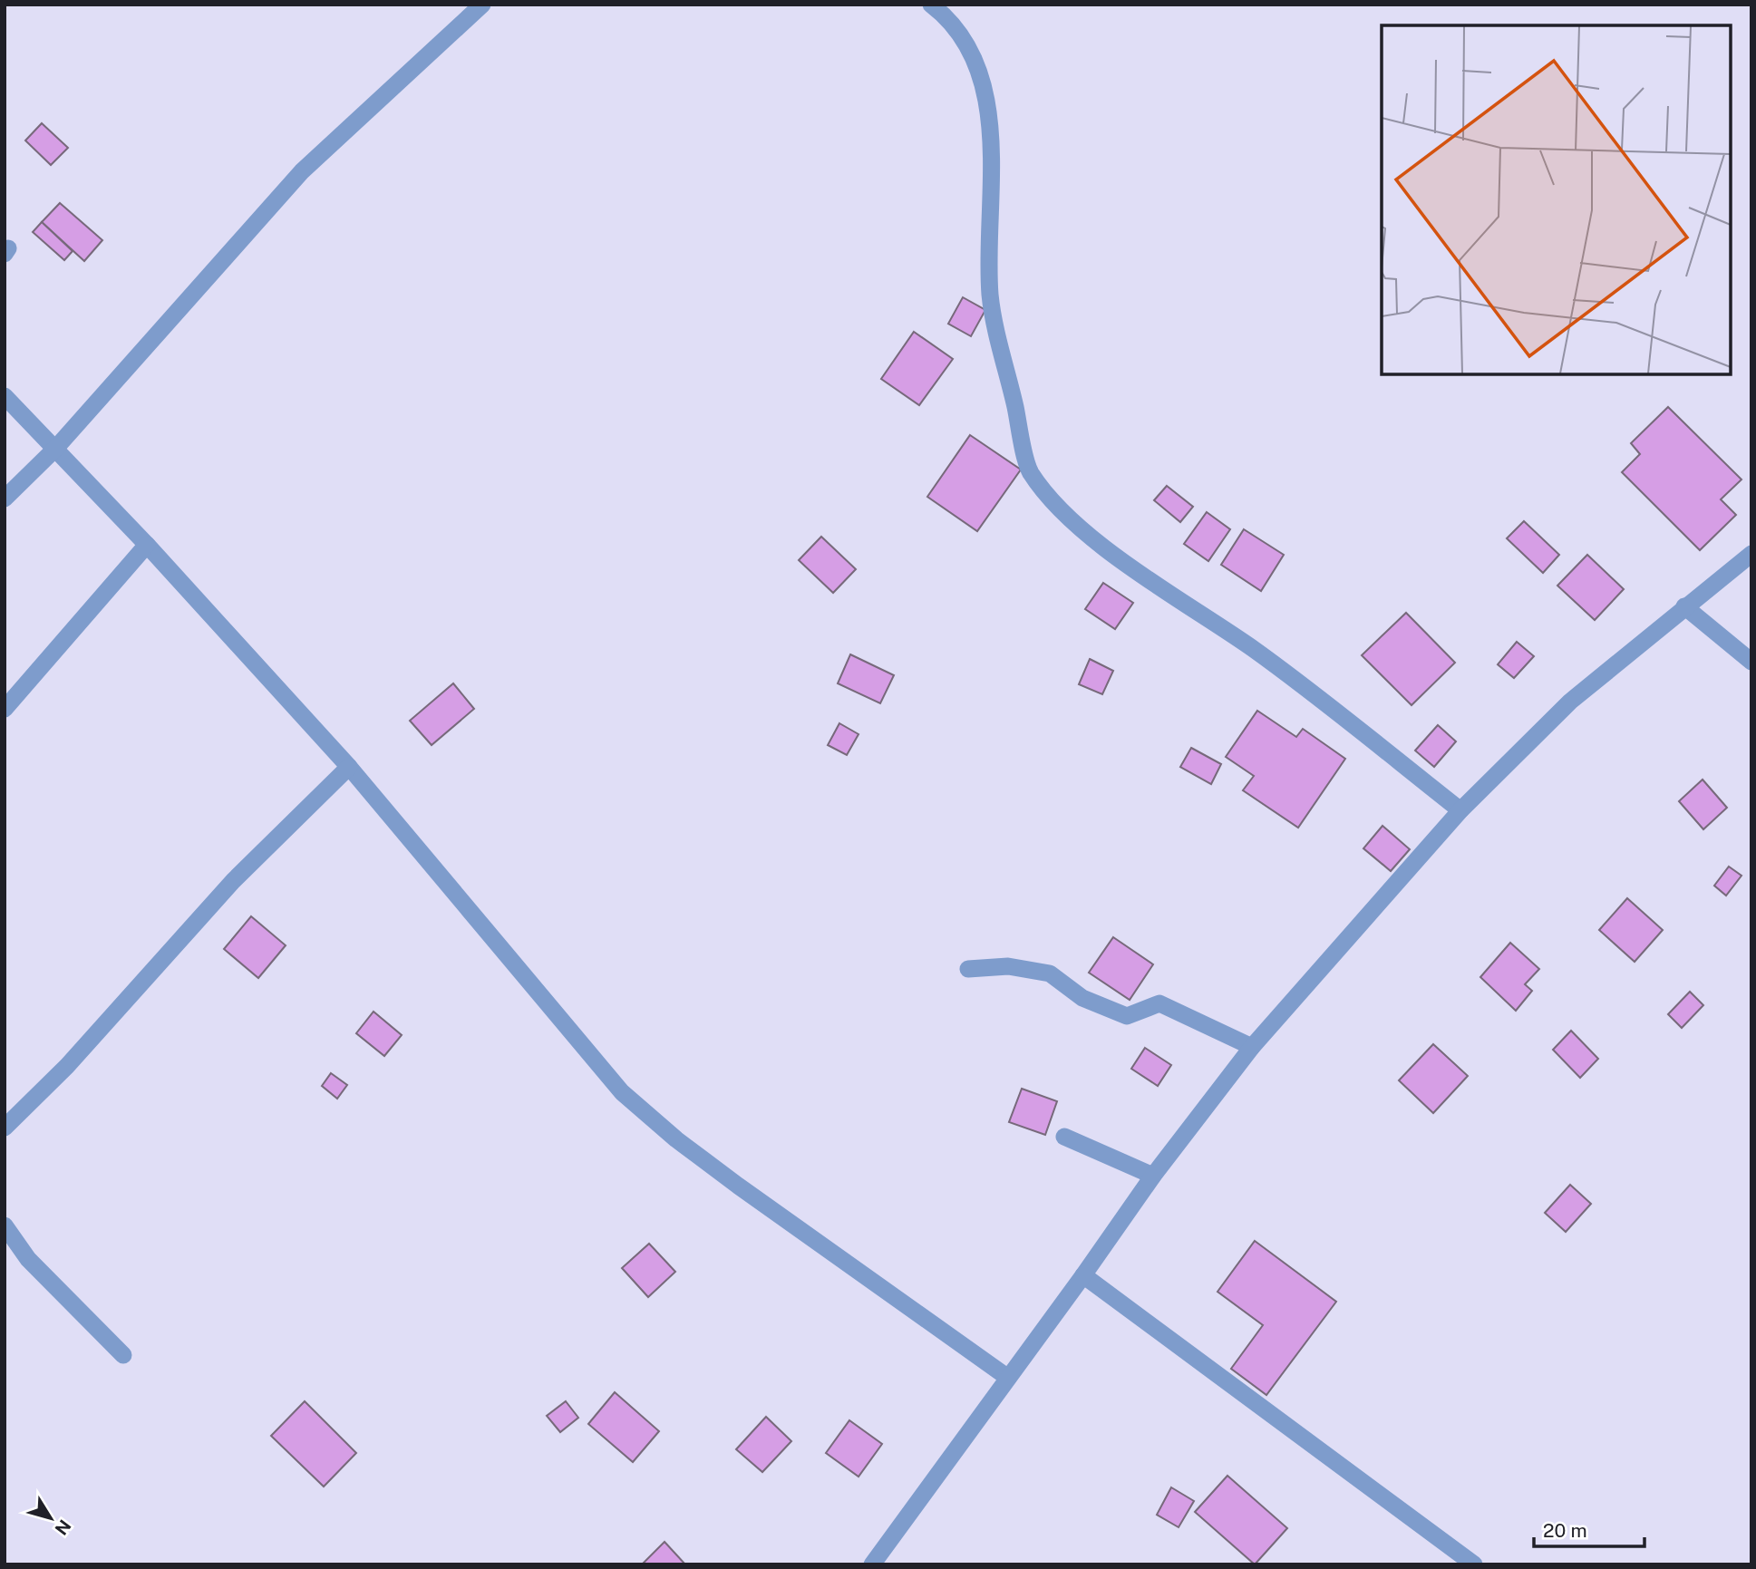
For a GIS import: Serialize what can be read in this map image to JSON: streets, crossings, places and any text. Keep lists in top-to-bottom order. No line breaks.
{"scale_bar":"20 m","north":"bottom right"}
